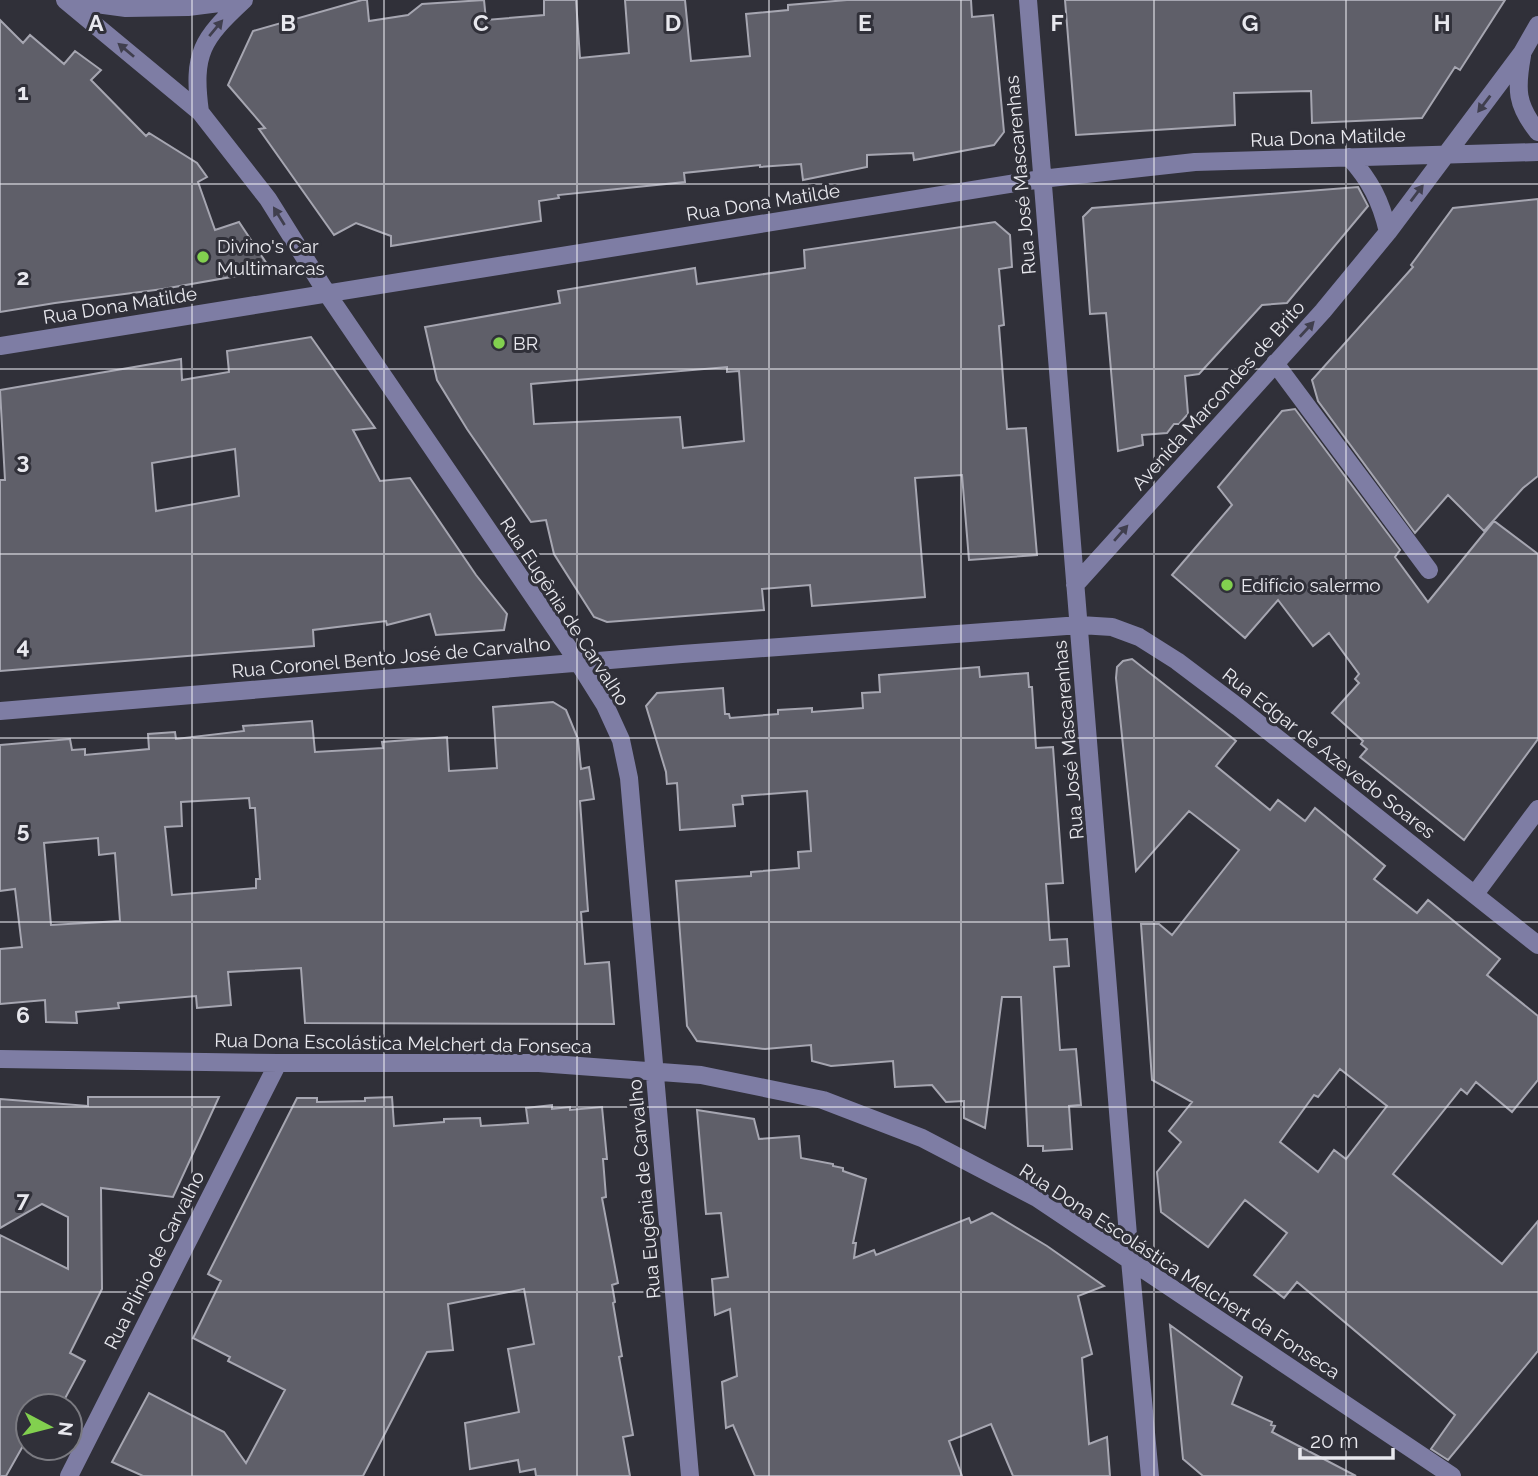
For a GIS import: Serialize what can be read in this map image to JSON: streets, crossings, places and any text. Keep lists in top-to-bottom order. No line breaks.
{"streets":{"street":["Rua Dona Matilde","Rua José Mascarenhas","Avenida Marcondes de Brito","Rua Eugênia de Carvalho","Rua Coronel Bento José de Carvalho","Rua Edgar de Azevedo Soares","Rua Dona Escolástica Melchert da Fonseca","Rua Plinio de Carvalho"]},"crossings":[["Rua Dona Matilde","Rua José Mascarenhas"],["Rua Dona Matilde","Avenida Marcondes de Brito"],["Rua Dona Matilde","Rua Eugênia de Carvalho"],["Rua José Mascarenhas","Avenida Marcondes de Brito"],["Rua José Mascarenhas","Rua Coronel Bento José de Carvalho"],["Rua José Mascarenhas","Rua Edgar de Azevedo Soares"],["Rua José Mascarenhas","Rua Dona Escolástica Melchert da Fonseca"],["Rua Eugênia de Carvalho","Rua Coronel Bento José de Carvalho"],["Rua Eugênia de Carvalho","Rua Dona Escolástica Melchert da Fonseca"],["Rua Coronel Bento José de Carvalho","Rua Edgar de Azevedo Soares"],["Rua Dona Escolástica Melchert da Fonseca","Rua Plinio de Carvalho"]],"places":["Divino's Car Multimarcas","BR","Edifício salermo"],"scale_bar":"20 m","north":"right","grid":{"columns":["A","B","C","D","E","F","G","H"],"rows":["1","2","3","4","5","6","7"]}}
